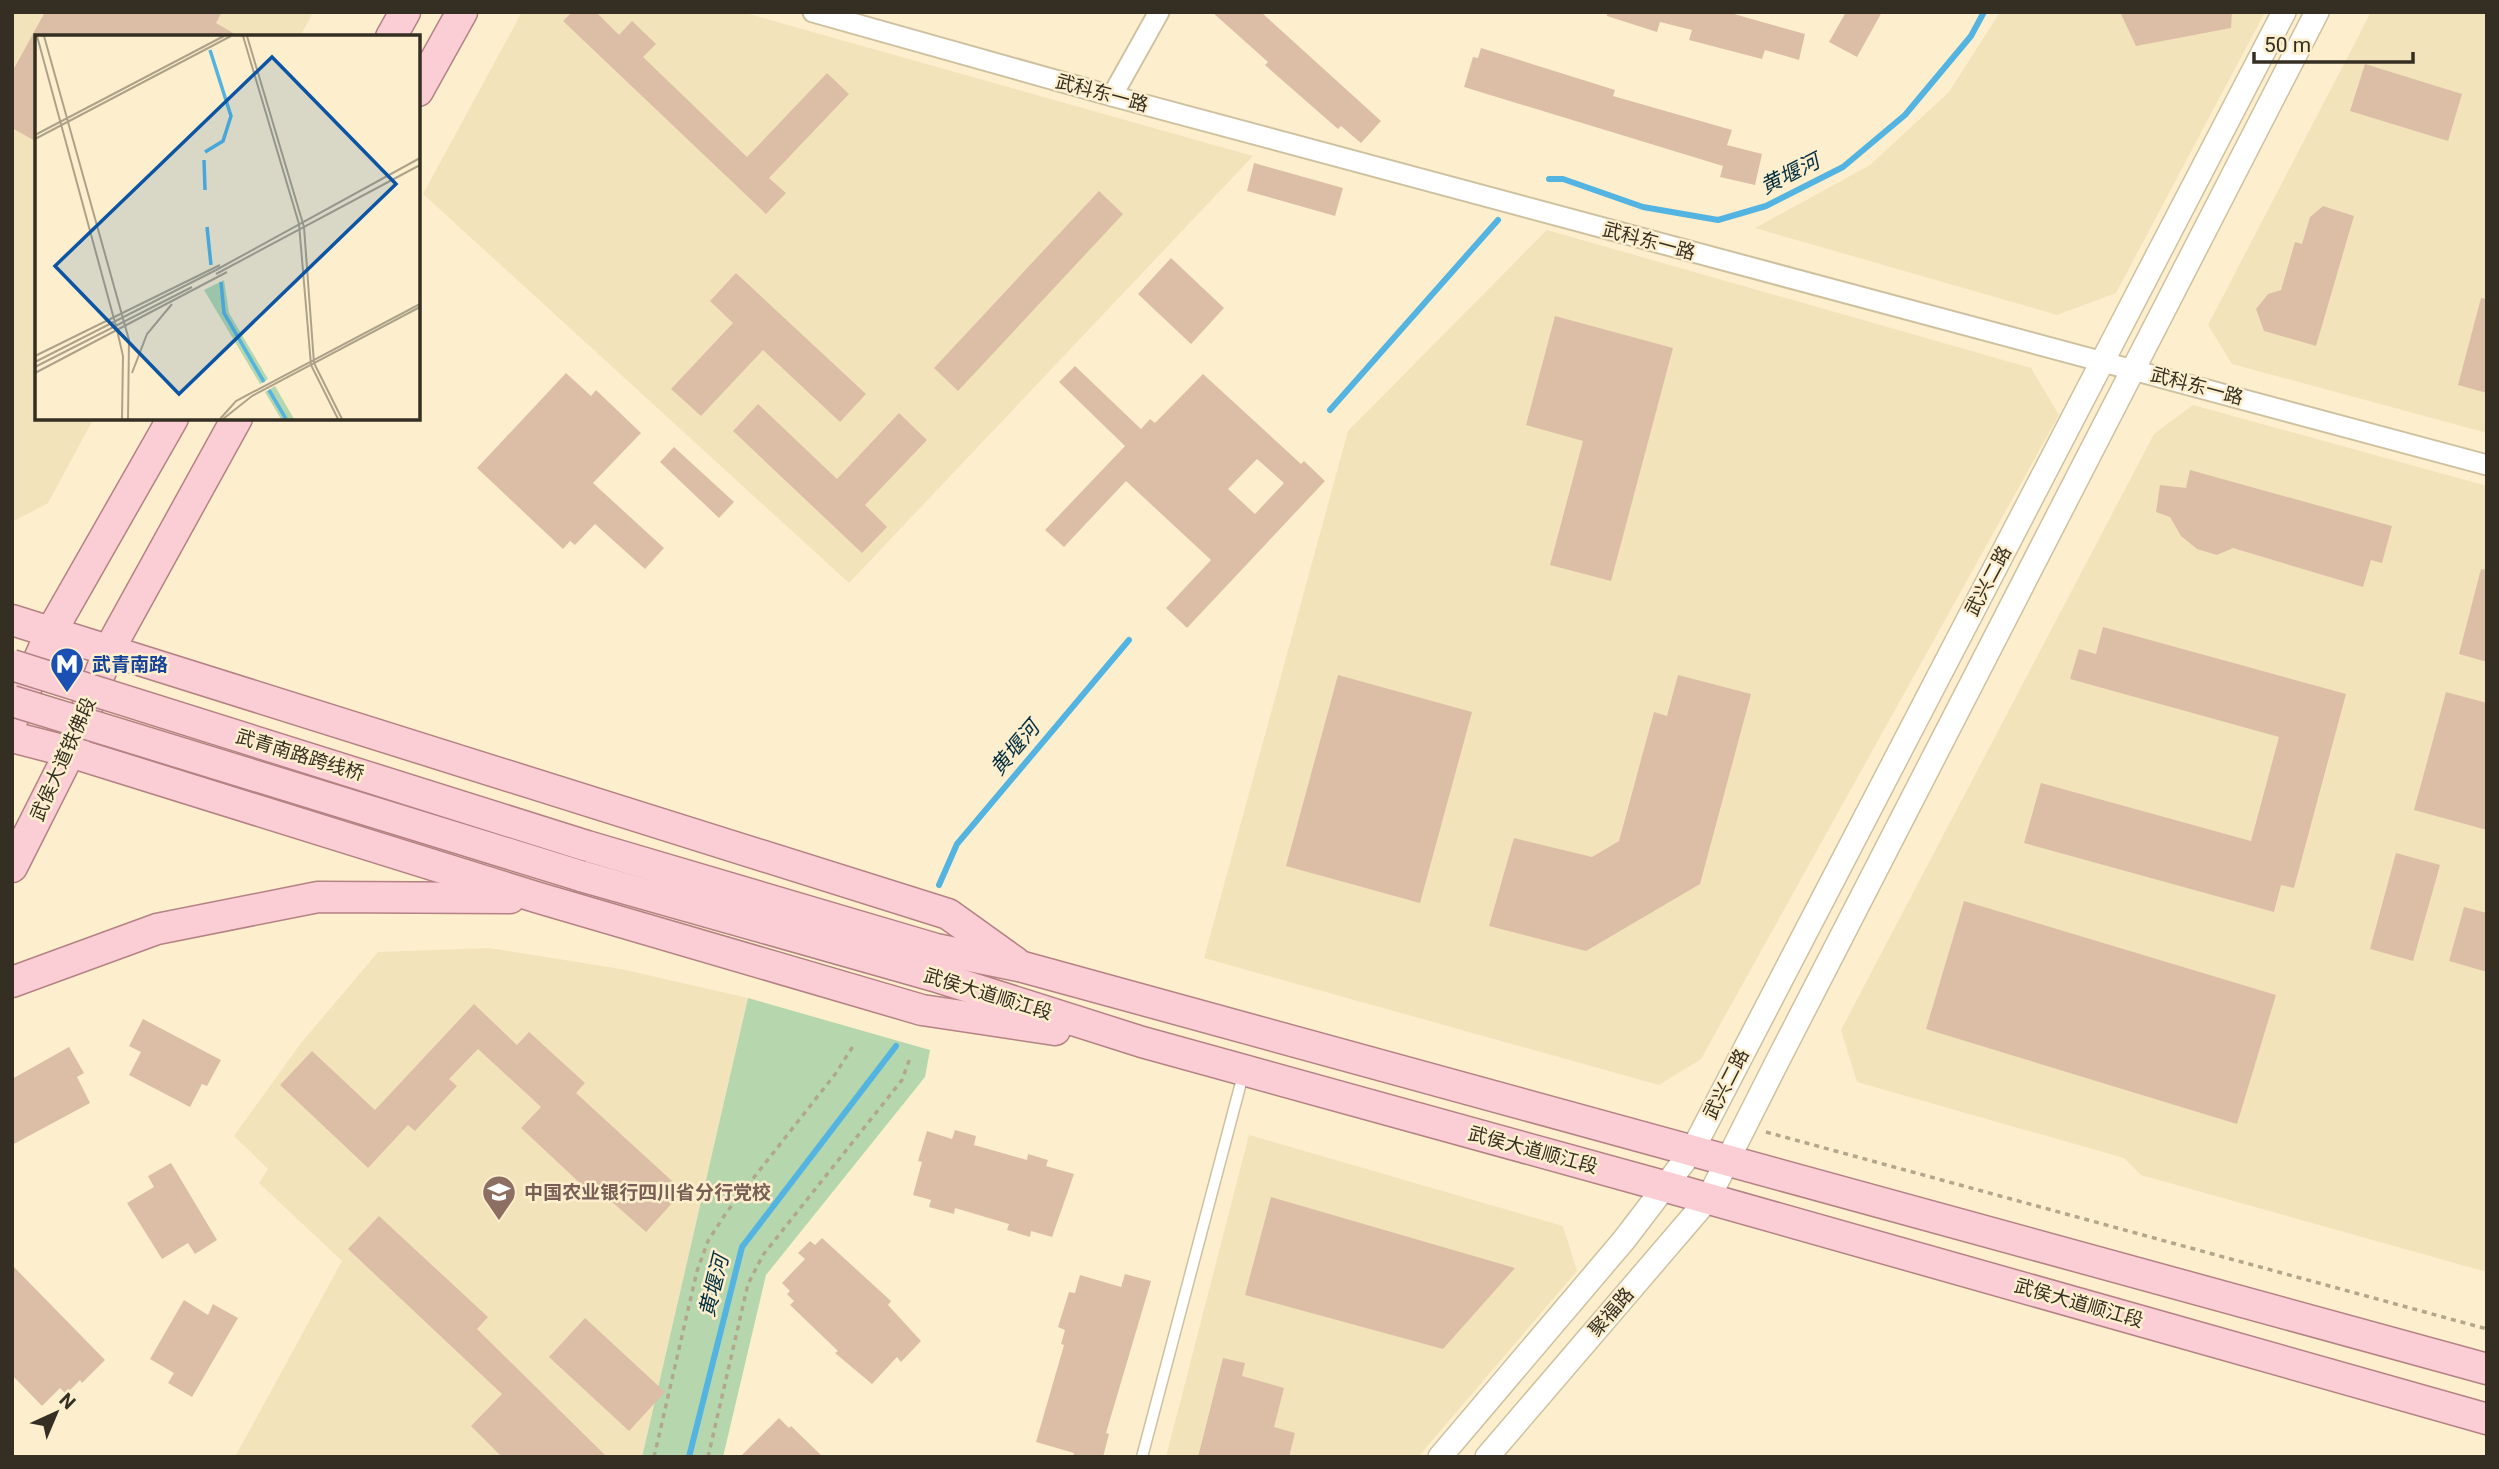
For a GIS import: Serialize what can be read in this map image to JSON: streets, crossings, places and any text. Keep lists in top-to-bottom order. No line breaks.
{"streets":{"main road":["武青南路跨线桥","武侯大道铁佛段","武侯大道顺江段"],"street":["武科东一路","武兴二路","聚福路"]},"crossings":[["武科东一路","武兴二路"],["武科东一路","聚福路"],["武兴二路","武侯大道顺江段"],["武青南路跨线桥","武侯大道顺江段"],["武侯大道顺江段","聚福路"]],"water":["黄堰河"],"places":{"metro station":["武青南路"],"school or university":["中国农业银行四川省分行党校"]},"scale_bar":"50 m","north":"top right"}
